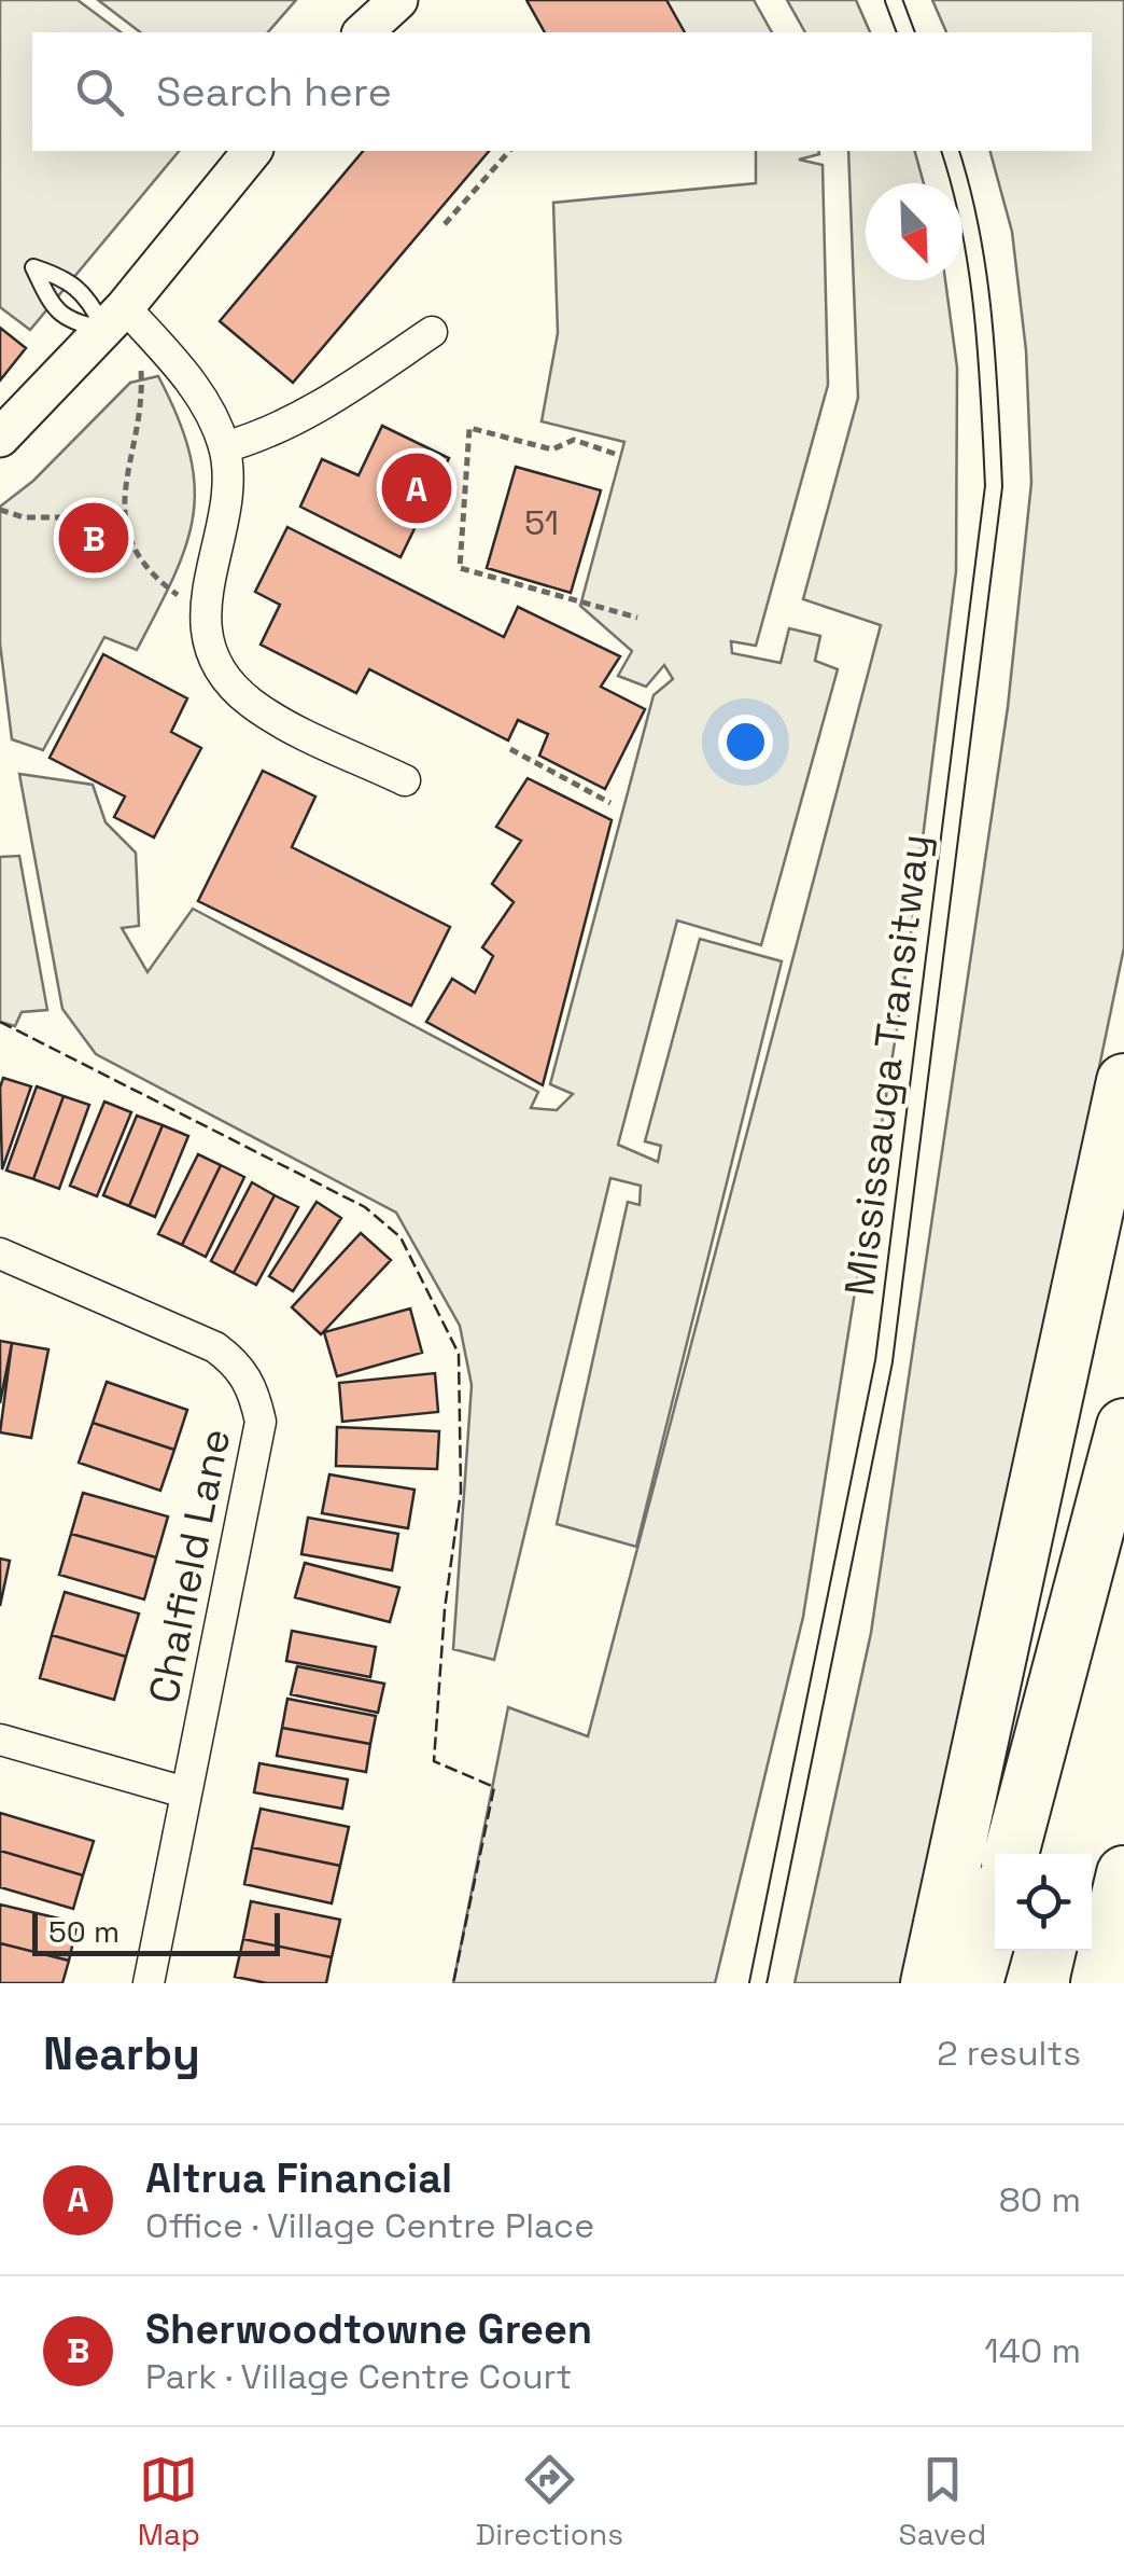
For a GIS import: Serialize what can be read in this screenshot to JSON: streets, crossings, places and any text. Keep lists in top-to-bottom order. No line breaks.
{"streets":{"street":["Chalfield Lane"],"lane":["Mississauga Transitway"]},"house_numbers":["51"],"scale_bar":"50 m","north":"bottom right","page":{"search":"Search here","pins":["A","B"],"scale":"50 m","heading":["Nearby","2 results"],"list":[{"mark":"A","name":"Altrua Financial","note":"Office · Village Centre Place","value":"80 m"},{"mark":"B","name":"Sherwoodtowne Green","note":"Park · Village Centre Court","value":"140 m"}],"nav":["Map","Directions","Saved"]}}
